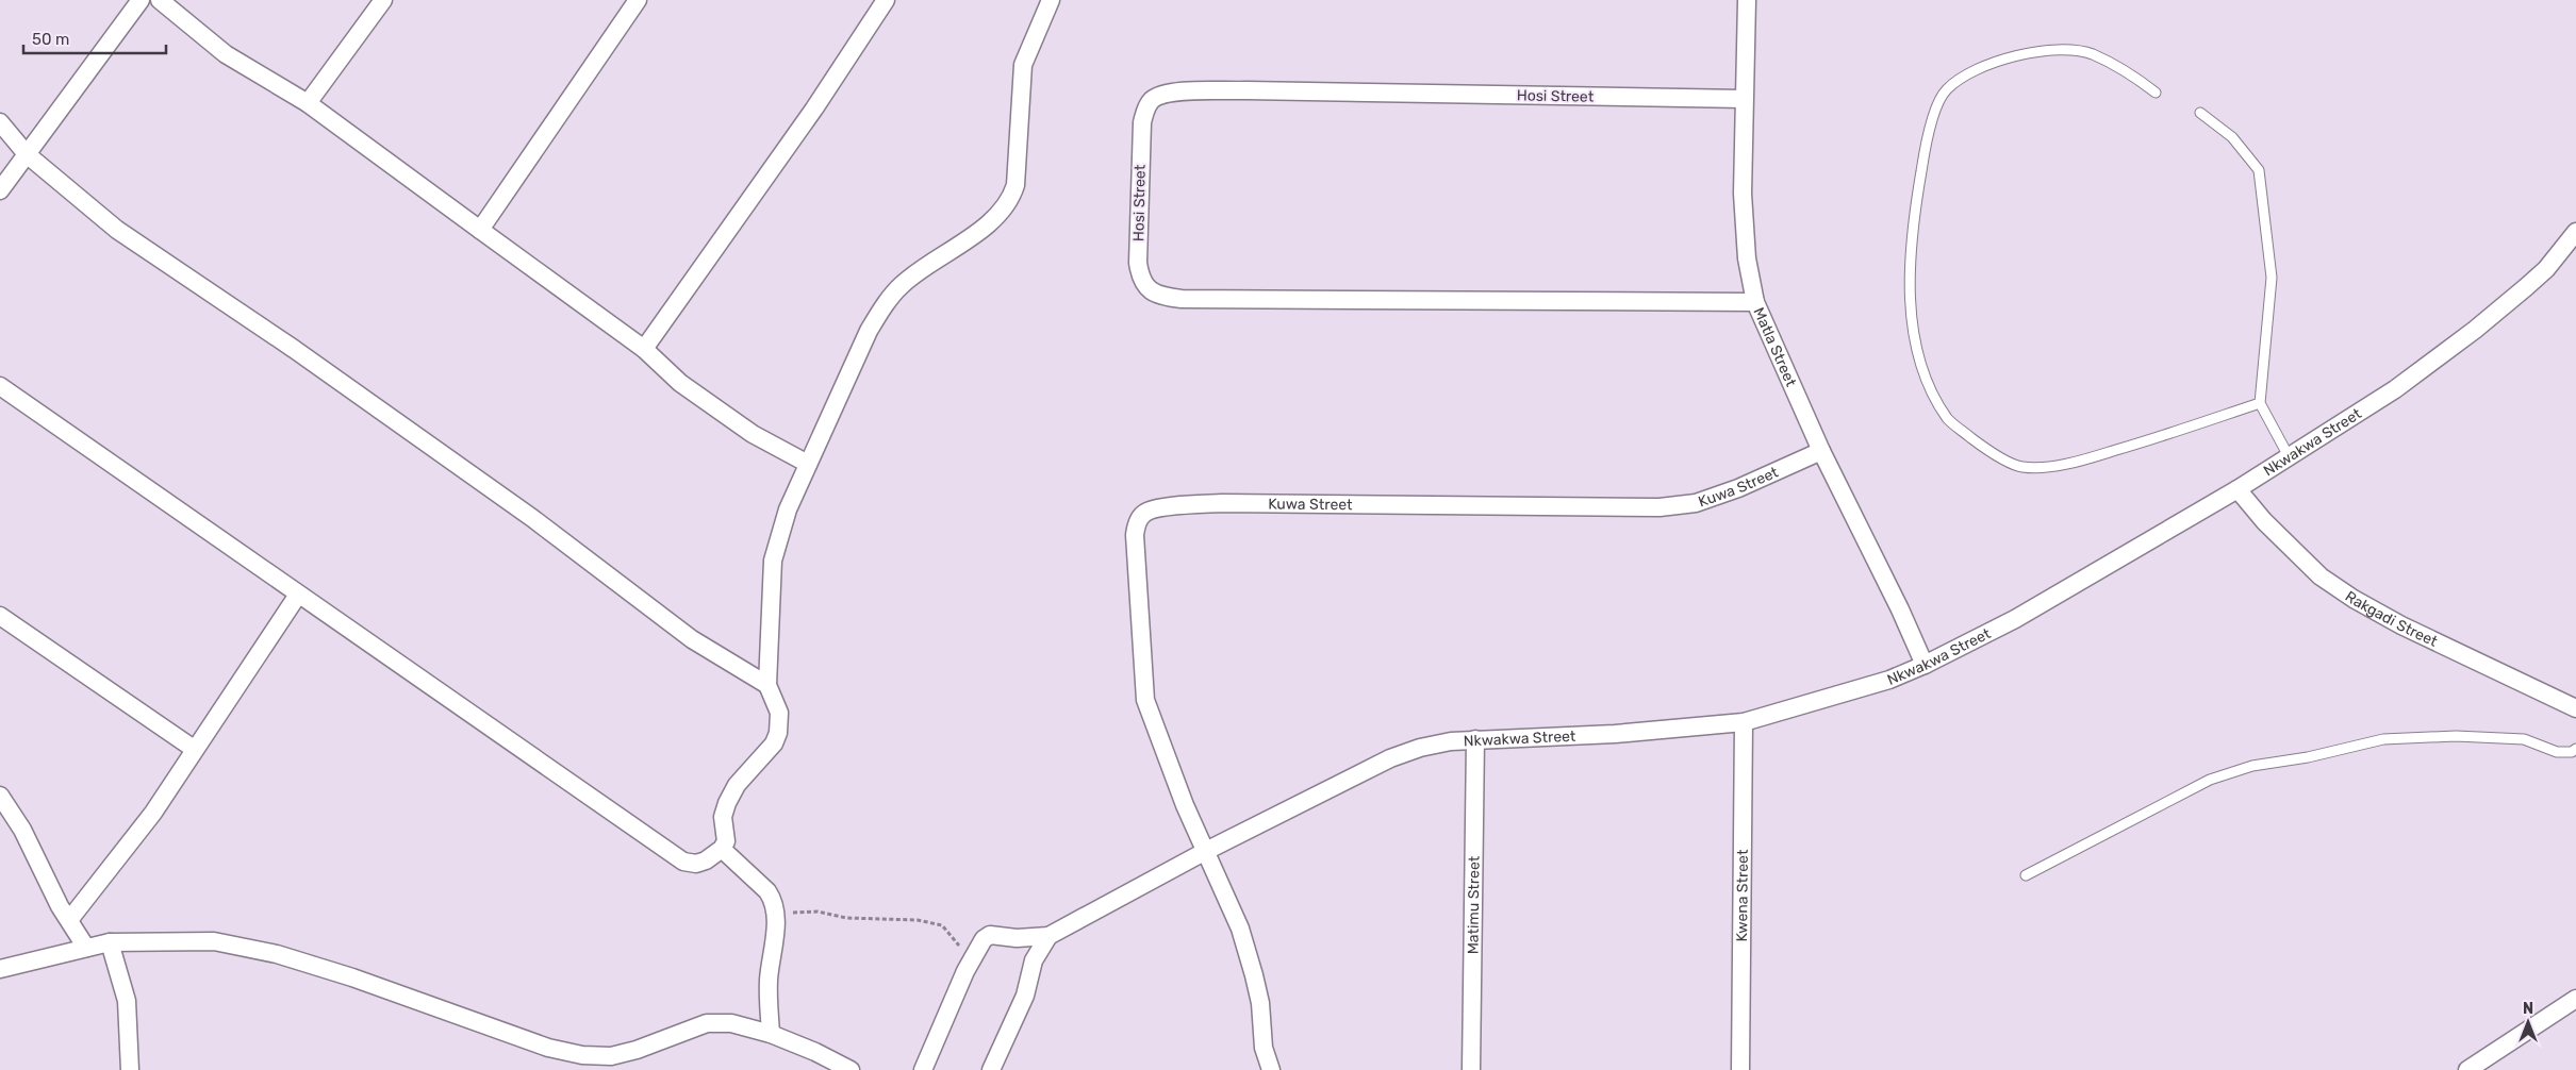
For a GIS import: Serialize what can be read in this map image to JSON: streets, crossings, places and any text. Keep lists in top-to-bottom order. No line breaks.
{"streets":{"street":["Hosi Street","Matla Street","Nkwakwa Street","Kuwa Street","Rakgadi Street","Kwena Street","Matimu Street"]},"crossings":[["Hosi Street","Matla Street"],["Matla Street","Nkwakwa Street"],["Matla Street","Kuwa Street"],["Nkwakwa Street","Kuwa Street"],["Nkwakwa Street","Rakgadi Street"],["Nkwakwa Street","Kwena Street"],["Nkwakwa Street","Matimu Street"]],"scale_bar":"50 m","north":"top"}
